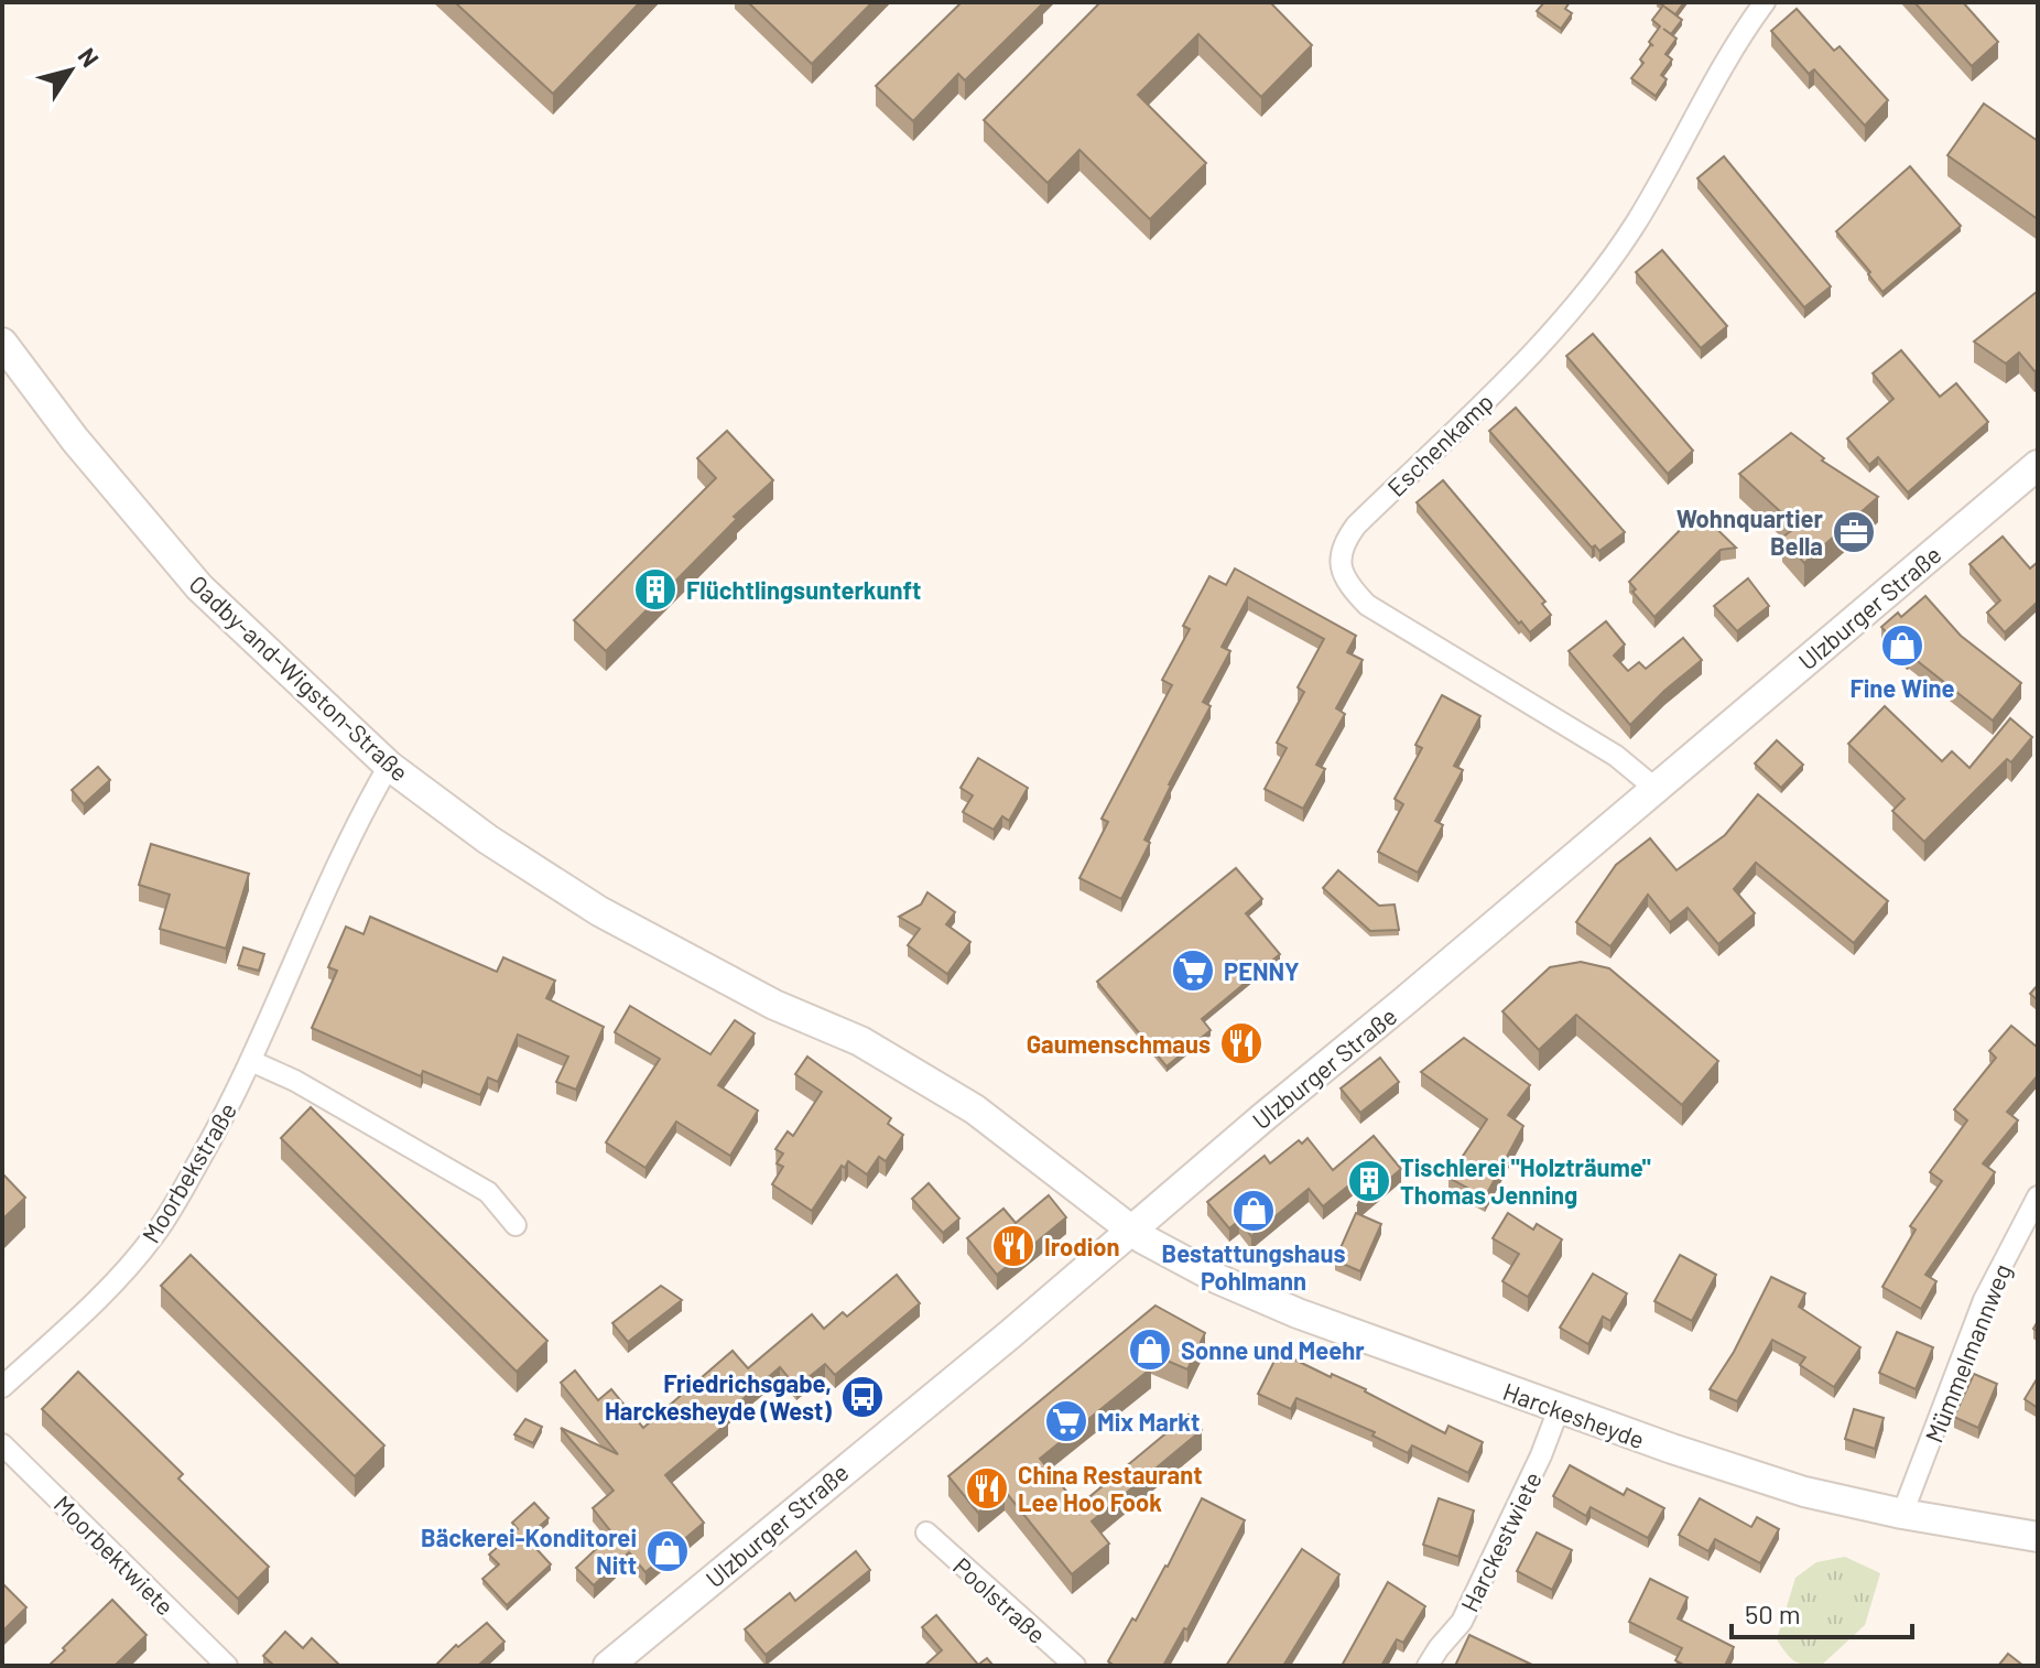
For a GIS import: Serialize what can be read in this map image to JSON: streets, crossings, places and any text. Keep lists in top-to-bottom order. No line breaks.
{"streets":{"main road":["Ulzburger Straße","Oadby-and-Wigston-Straße","Harckesheyde"],"street":["Eschenkamp","Moorbekstraße","Mümmelmannweg","Harckestwiete","Moorbektwiete","Poolstraße"]},"crossings":[["Eschenkamp","Ulzburger Straße"],["Ulzburger Straße","Oadby-and-Wigston-Straße"],["Ulzburger Straße","Harckesheyde"],["Oadby-and-Wigston-Straße","Moorbekstraße"],["Oadby-and-Wigston-Straße","Harckesheyde"],["Mümmelmannweg","Harckesheyde"],["Harckesheyde","Harckestwiete"]],"places":{"office":["Wohnquartier Bella"],"building":["Flüchtlingsunterkunft","Tischlerei \"Holzträume\" Thomas Jenning"],"shop":["Fine Wine","Bestattungshaus Pohlmann","Sonne und Meehr","Bäckerei-Konditorei Nitt"],"supermarket":["PENNY","Mix Markt"],"restaurant":["Gaumenschmaus","Irodion","China Restaurant Lee Hoo Fook"],"bus stop":["Friedrichsgabe, Harckesheyde (West)"]},"scale_bar":"50 m","north":"top right"}
